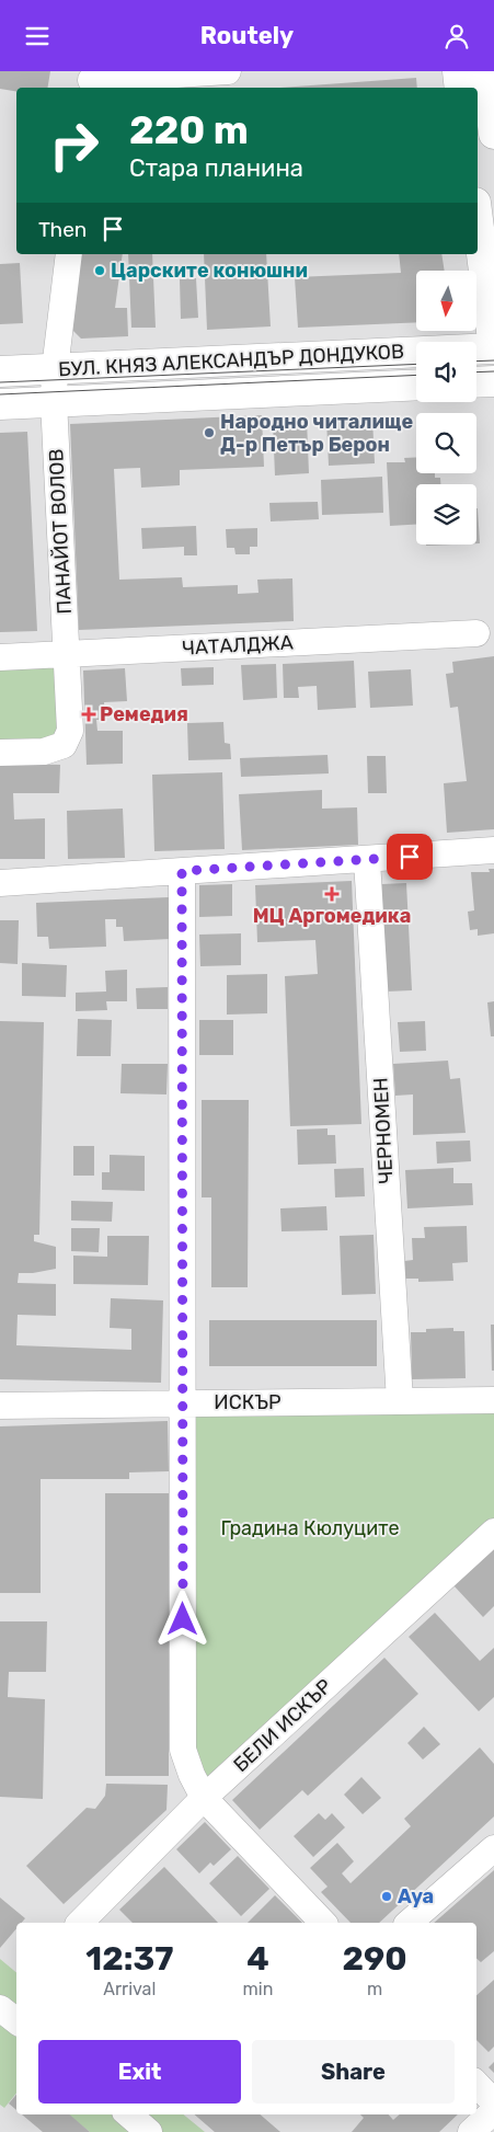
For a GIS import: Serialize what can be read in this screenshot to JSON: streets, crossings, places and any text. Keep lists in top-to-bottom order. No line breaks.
{"streets":{"main road":["БУЛ. КНЯЗ АЛЕКСАНДЪР ДОНДУКОВ"],"street":["ПАНАЙОТ ВОЛОВ","ЧАТАЛДЖА","ЧЕРНОМЕН","ИСКЪР","БЕЛИ ИСКЪР"]},"crossings":[["БУЛ. КНЯЗ АЛЕКСАНДЪР ДОНДУКОВ","ПАНАЙОТ ВОЛОВ"],["ПАНАЙОТ ВОЛОВ","ЧАТАЛДЖА"],["ЧЕРНОМЕН","ИСКЪР"]],"parks":["Градина Кюлуците"],"places":{"other":["Царските конюшни","Народно читалище Д-р Петър Берон","Aya"],"health":["Ремедия","МЦ Аргомедика"]},"north":"bottom","page":{"header":"Routely","turn":["220 m","Стара планина"],"then":"Then","eta":["12:37","Arrival","4","min","290","m"],"buttons":["Exit","Share"]}}
